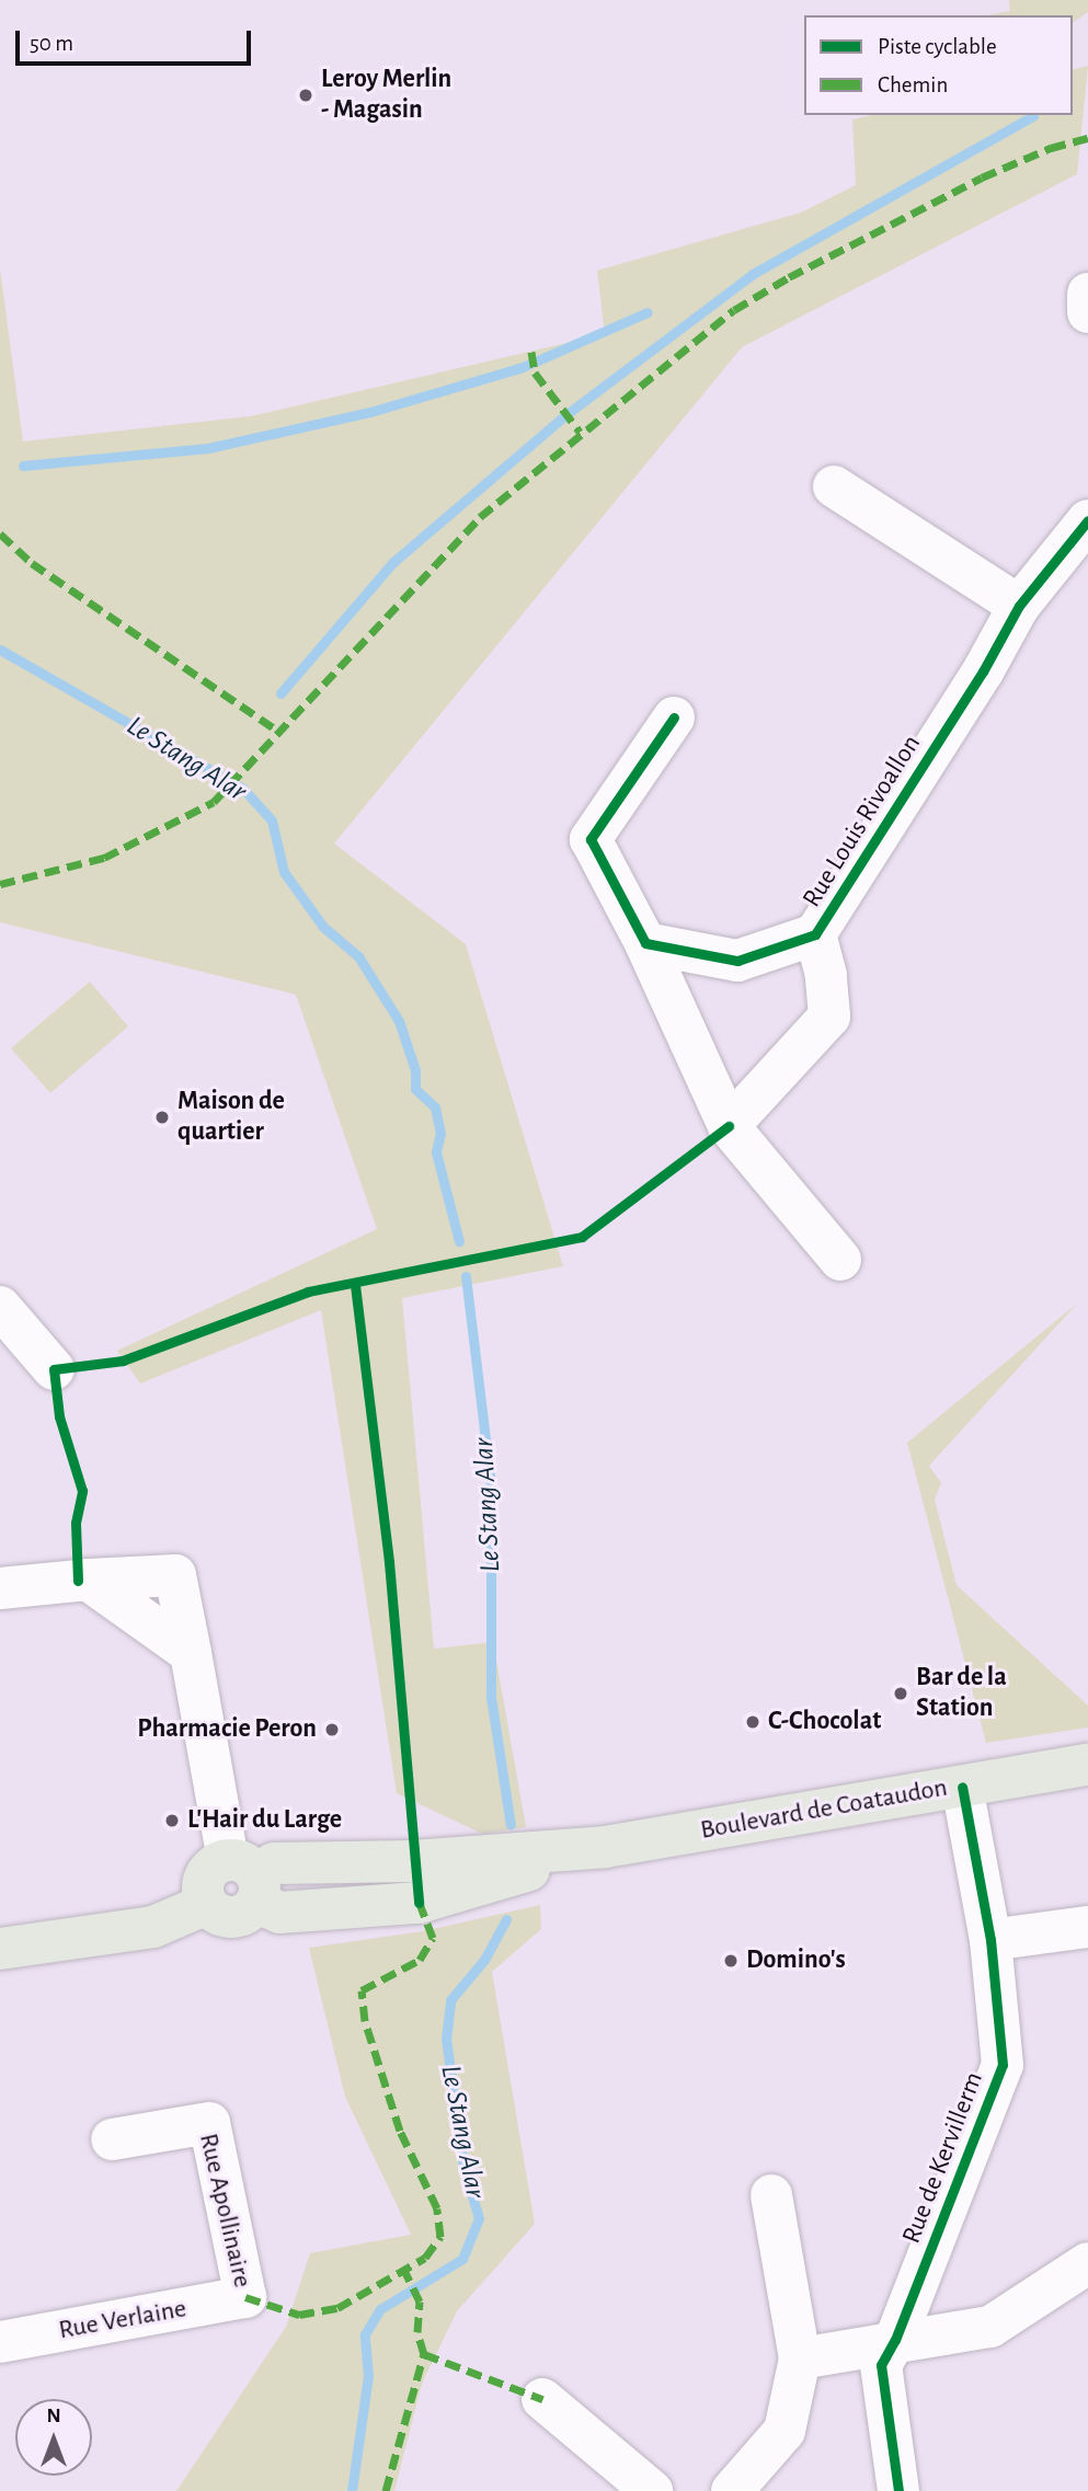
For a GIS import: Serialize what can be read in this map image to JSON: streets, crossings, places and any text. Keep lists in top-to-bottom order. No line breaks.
{"streets":{"main road":["Boulevard de Coataudon"],"street":["Rue Louis Rivoallon","Rue de Kervillerm","Rue Apollinaire","Rue Verlaine"]},"crossings":[["Boulevard de Coataudon","Rue de Kervillerm"],["Rue Apollinaire","Rue Verlaine"]],"water":["Le Stang Alar"],"places":["Leroy Merlin - Magasin","Maison de quartier","Bar de la Station","C-Chocolat","Pharmacie Peron","L'Hair du Large","Domino's"],"legend":["Piste cyclable","Chemin"],"scale_bar":"50 m","north":"top"}
